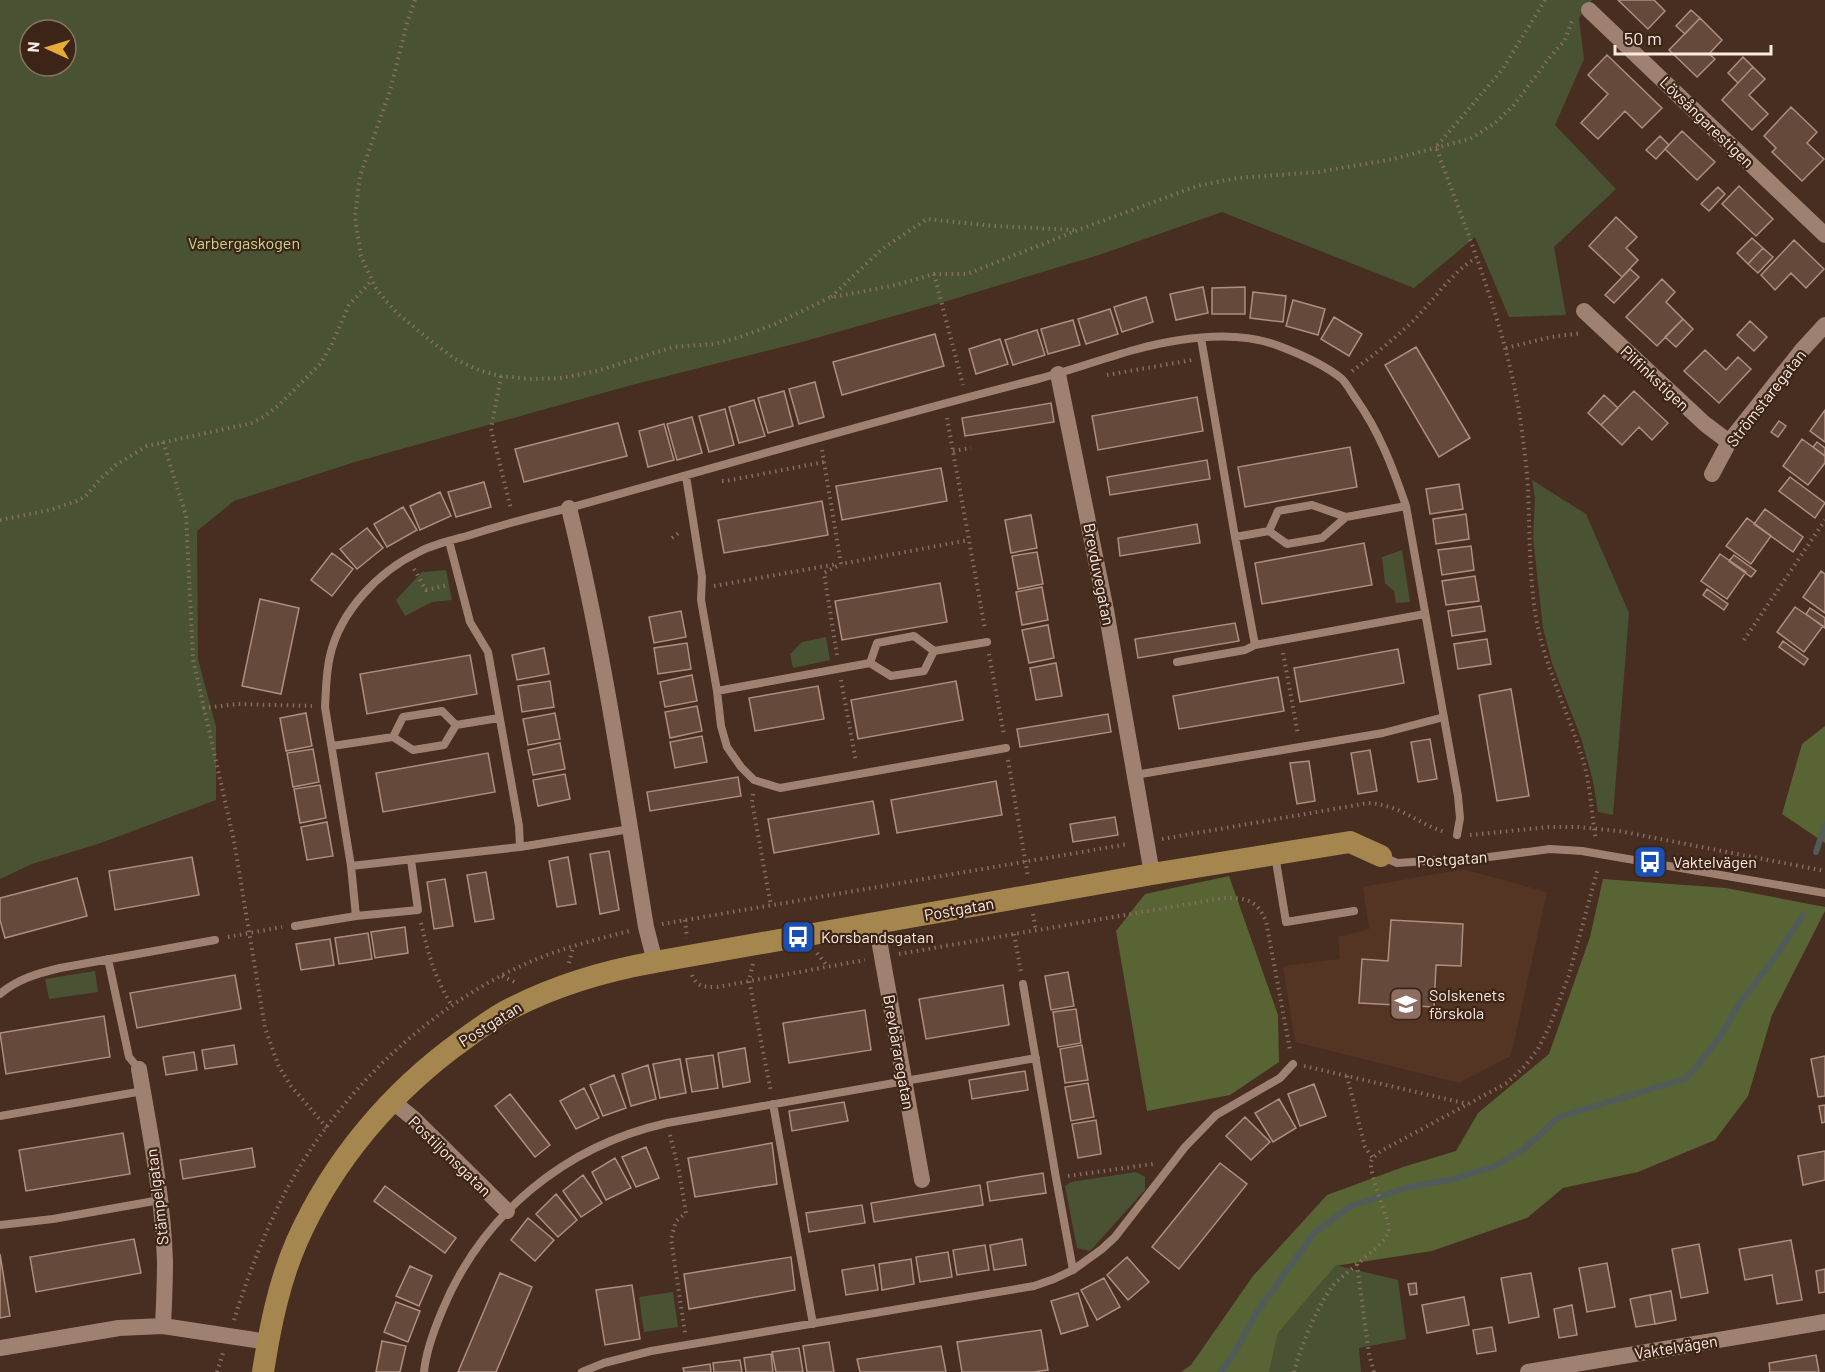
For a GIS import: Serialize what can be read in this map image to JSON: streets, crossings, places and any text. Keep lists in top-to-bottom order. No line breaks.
{"streets":{"street":["Lövsångarestigen","Pilfinkstigen","Strömstaregatan","Brevduvegatan","Postgatan","Brevbäraregatan","Postiljonsgatan","Stämpelgatan","Vaktelvägen"]},"crossings":[["Pilfinkstigen","Strömstaregatan"],["Brevduvegatan","Postgatan"],["Postgatan","Brevbäraregatan"],["Postgatan","Postiljonsgatan"]],"parks":["Varbergaskogen"],"places":{"bus stop":["Vaktelvägen","Korsbandsgatan"],"school or university":["Solskenets förskola"]},"scale_bar":"50 m","north":"left"}
